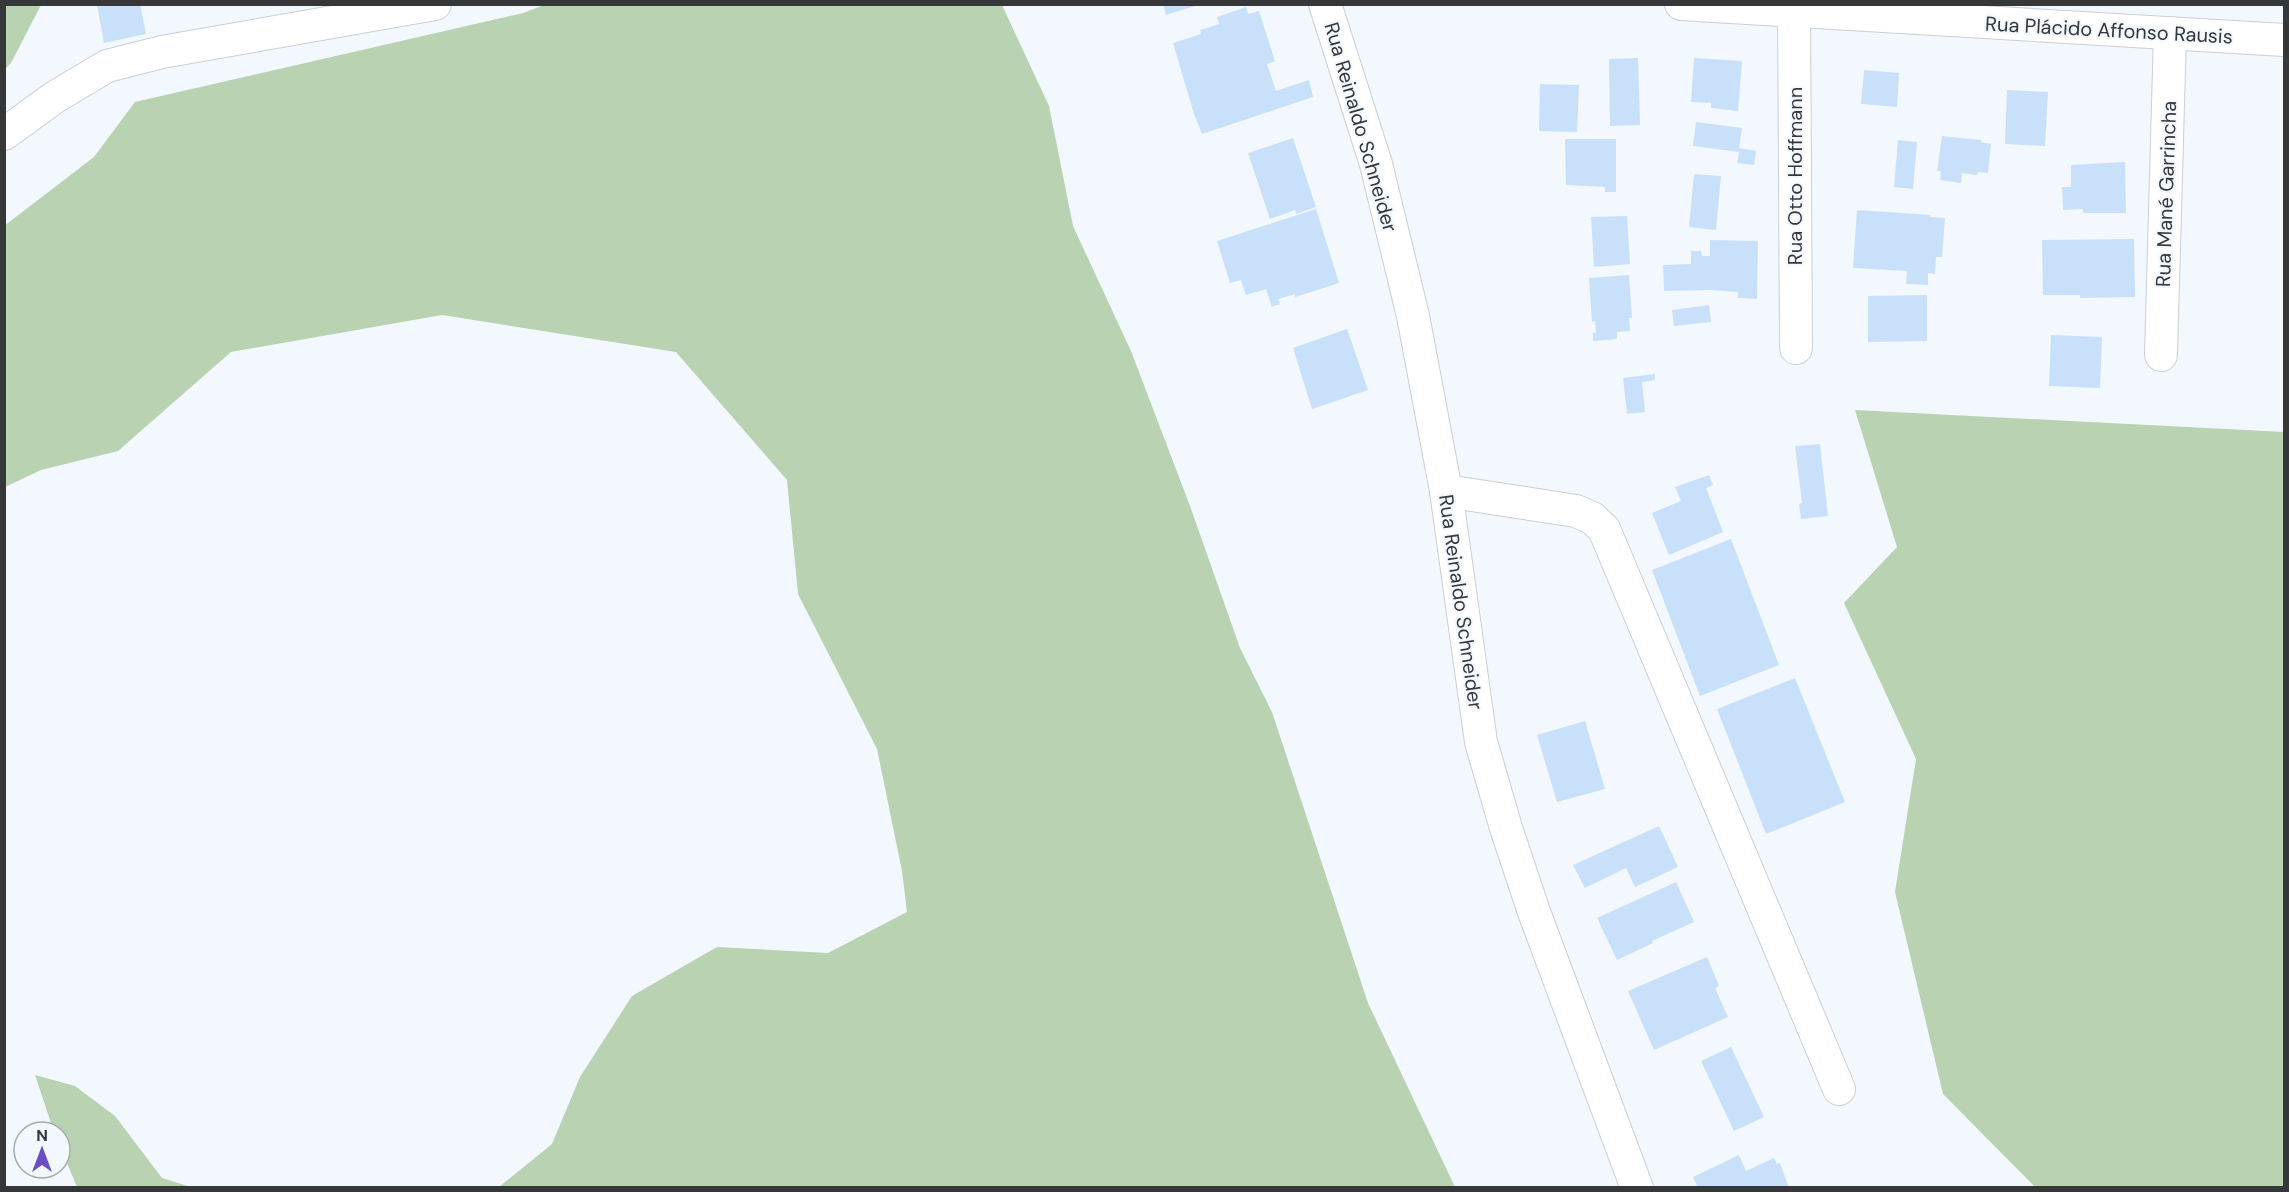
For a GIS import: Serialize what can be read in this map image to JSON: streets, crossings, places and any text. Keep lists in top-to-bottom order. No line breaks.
{"streets":{"street":["Rua Plácido Affonso Rausis","Rua Reinaldo Schneider","Rua Otto Hoffmann","Rua Mané Garrincha"]},"crossings":[["Rua Plácido Affonso Rausis","Rua Otto Hoffmann"],["Rua Plácido Affonso Rausis","Rua Mané Garrincha"]],"north":"top"}
